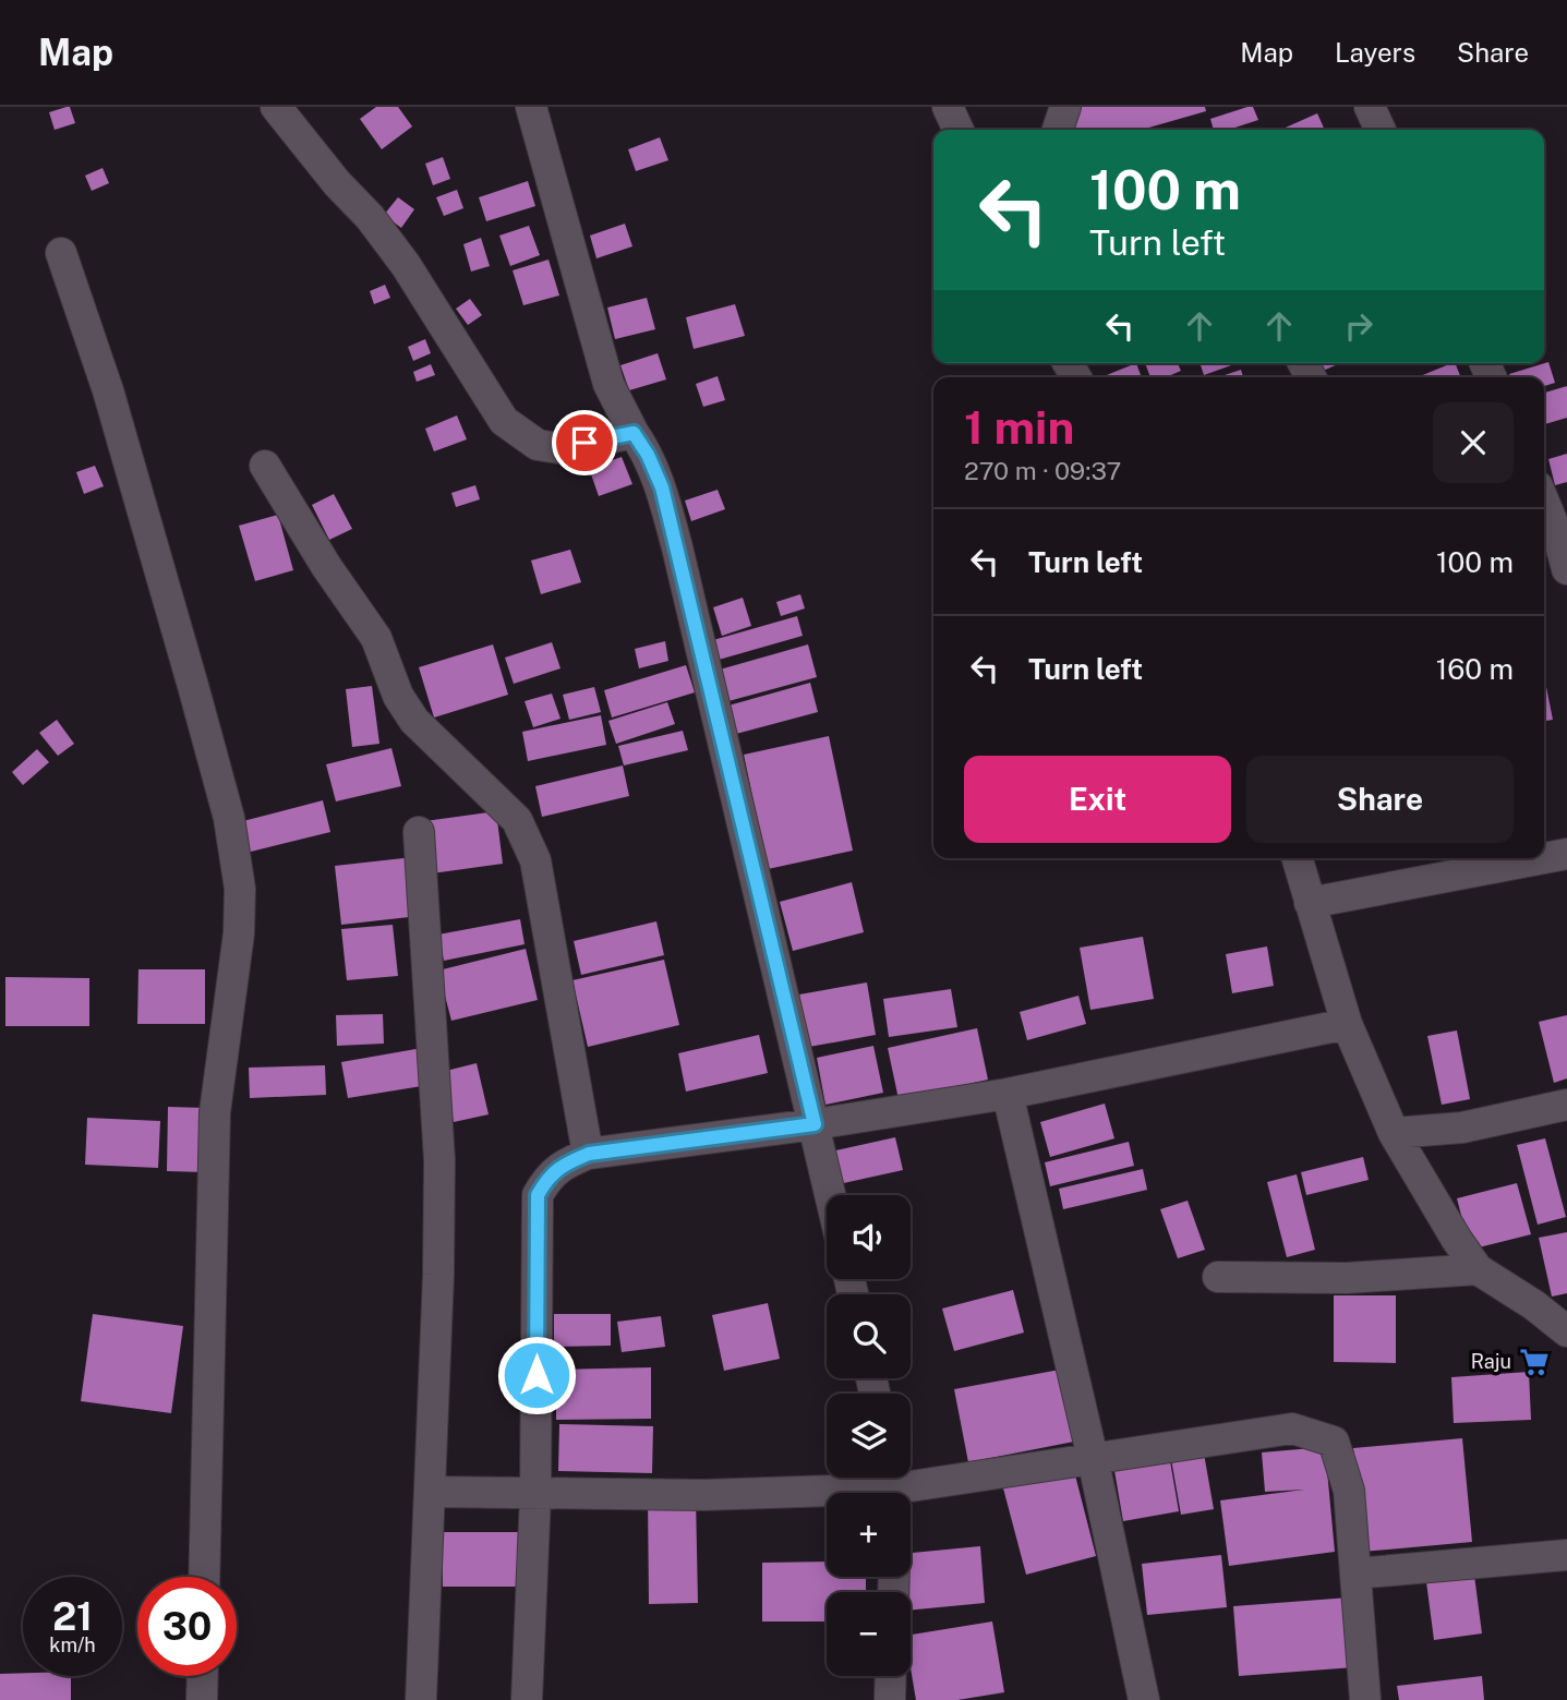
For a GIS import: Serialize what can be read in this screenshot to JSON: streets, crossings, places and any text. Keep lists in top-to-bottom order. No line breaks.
{"places":{"supermarket":["Raju"]},"page":{"header":"Map","nav":["Map","Layers","Share"],"turn":["100 m","Turn left"],"heading":["1 min","270 m · 09:37"],"list":[{"name":"Turn left","value":"100 m"},{"name":"Turn left","value":"160 m"}],"buttons":["Exit","Share"],"map_buttons":["+","−"],"speed":"21 km/h","limit":"30"}}
